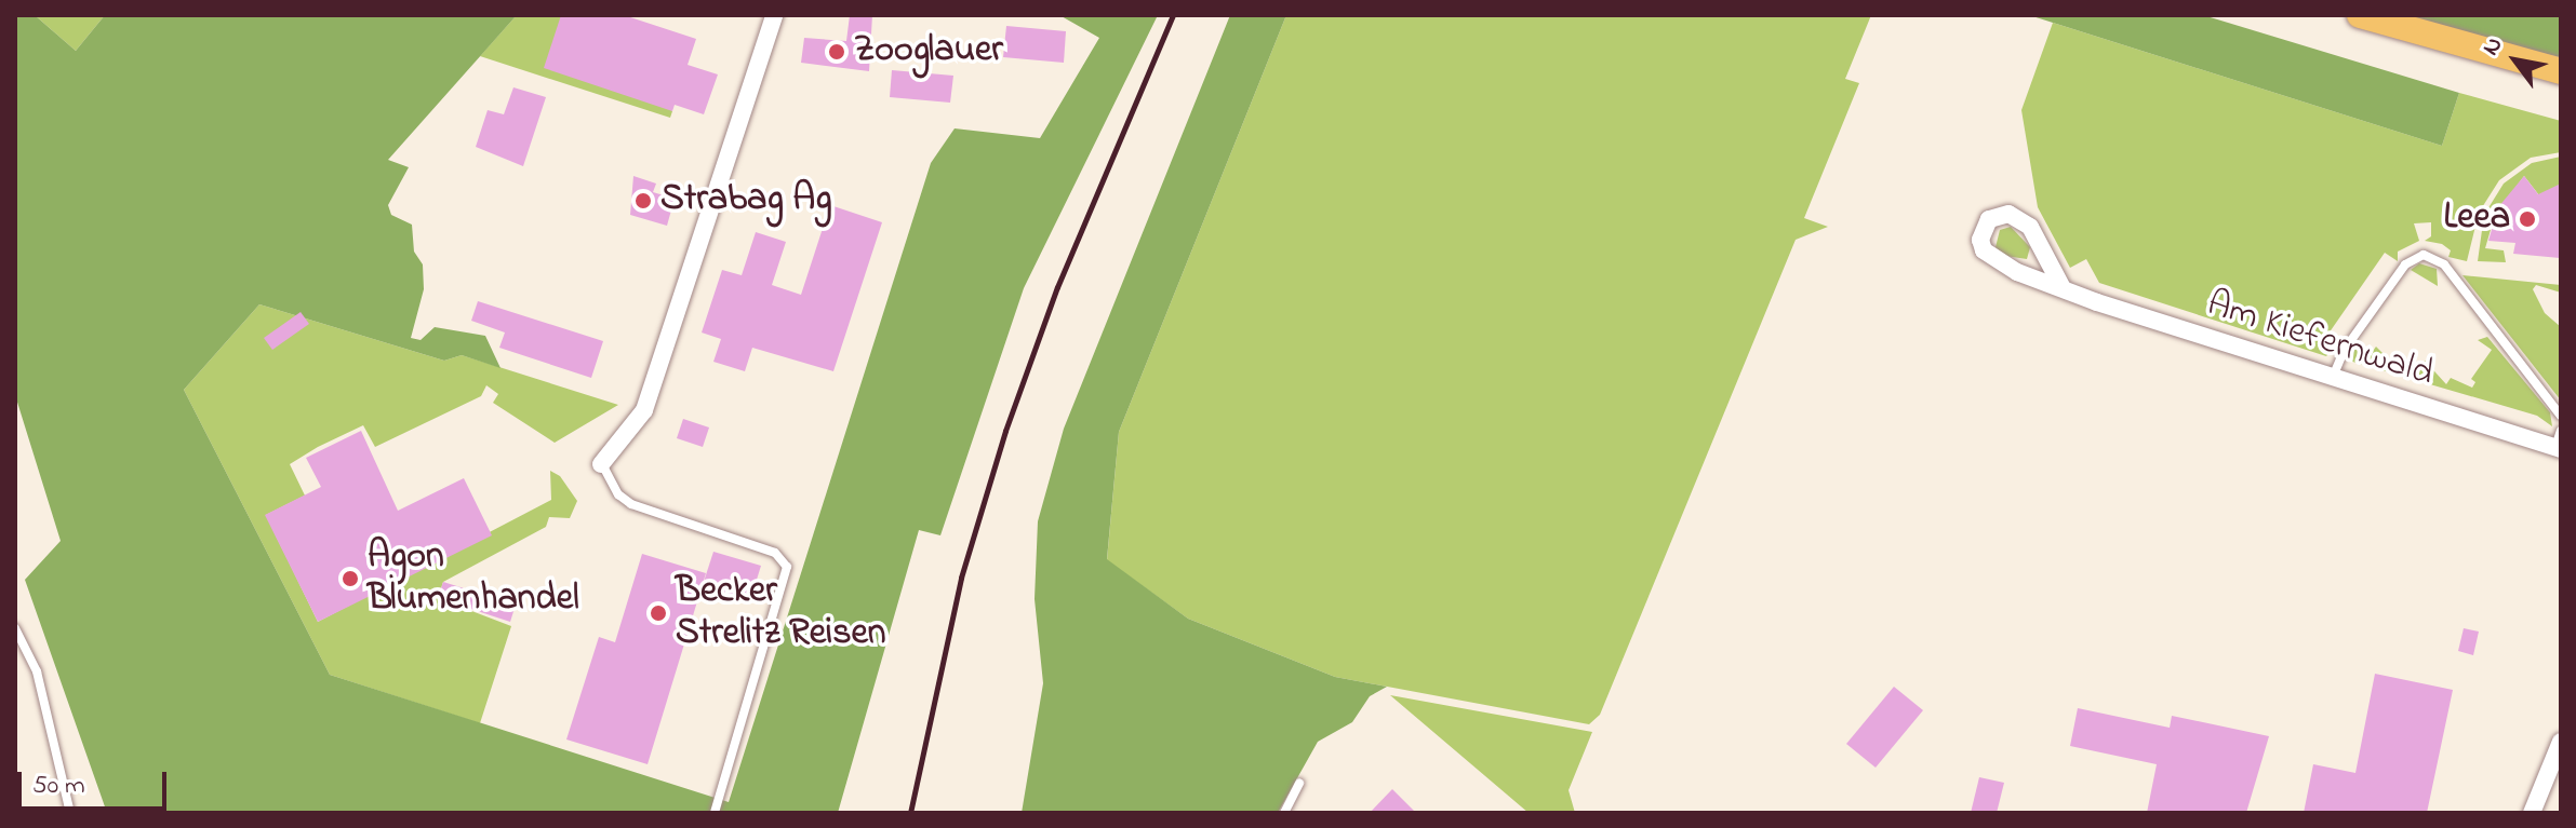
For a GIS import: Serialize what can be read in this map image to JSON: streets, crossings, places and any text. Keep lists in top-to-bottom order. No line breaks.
{"streets":{"street":["Am Kiefernwald"]},"places":["Zooglauer","Strabag Ag","Leea","Agon Blumenhandel","Becker Strelitz Reisen"],"scale_bar":"50 m","north":"top left"}
